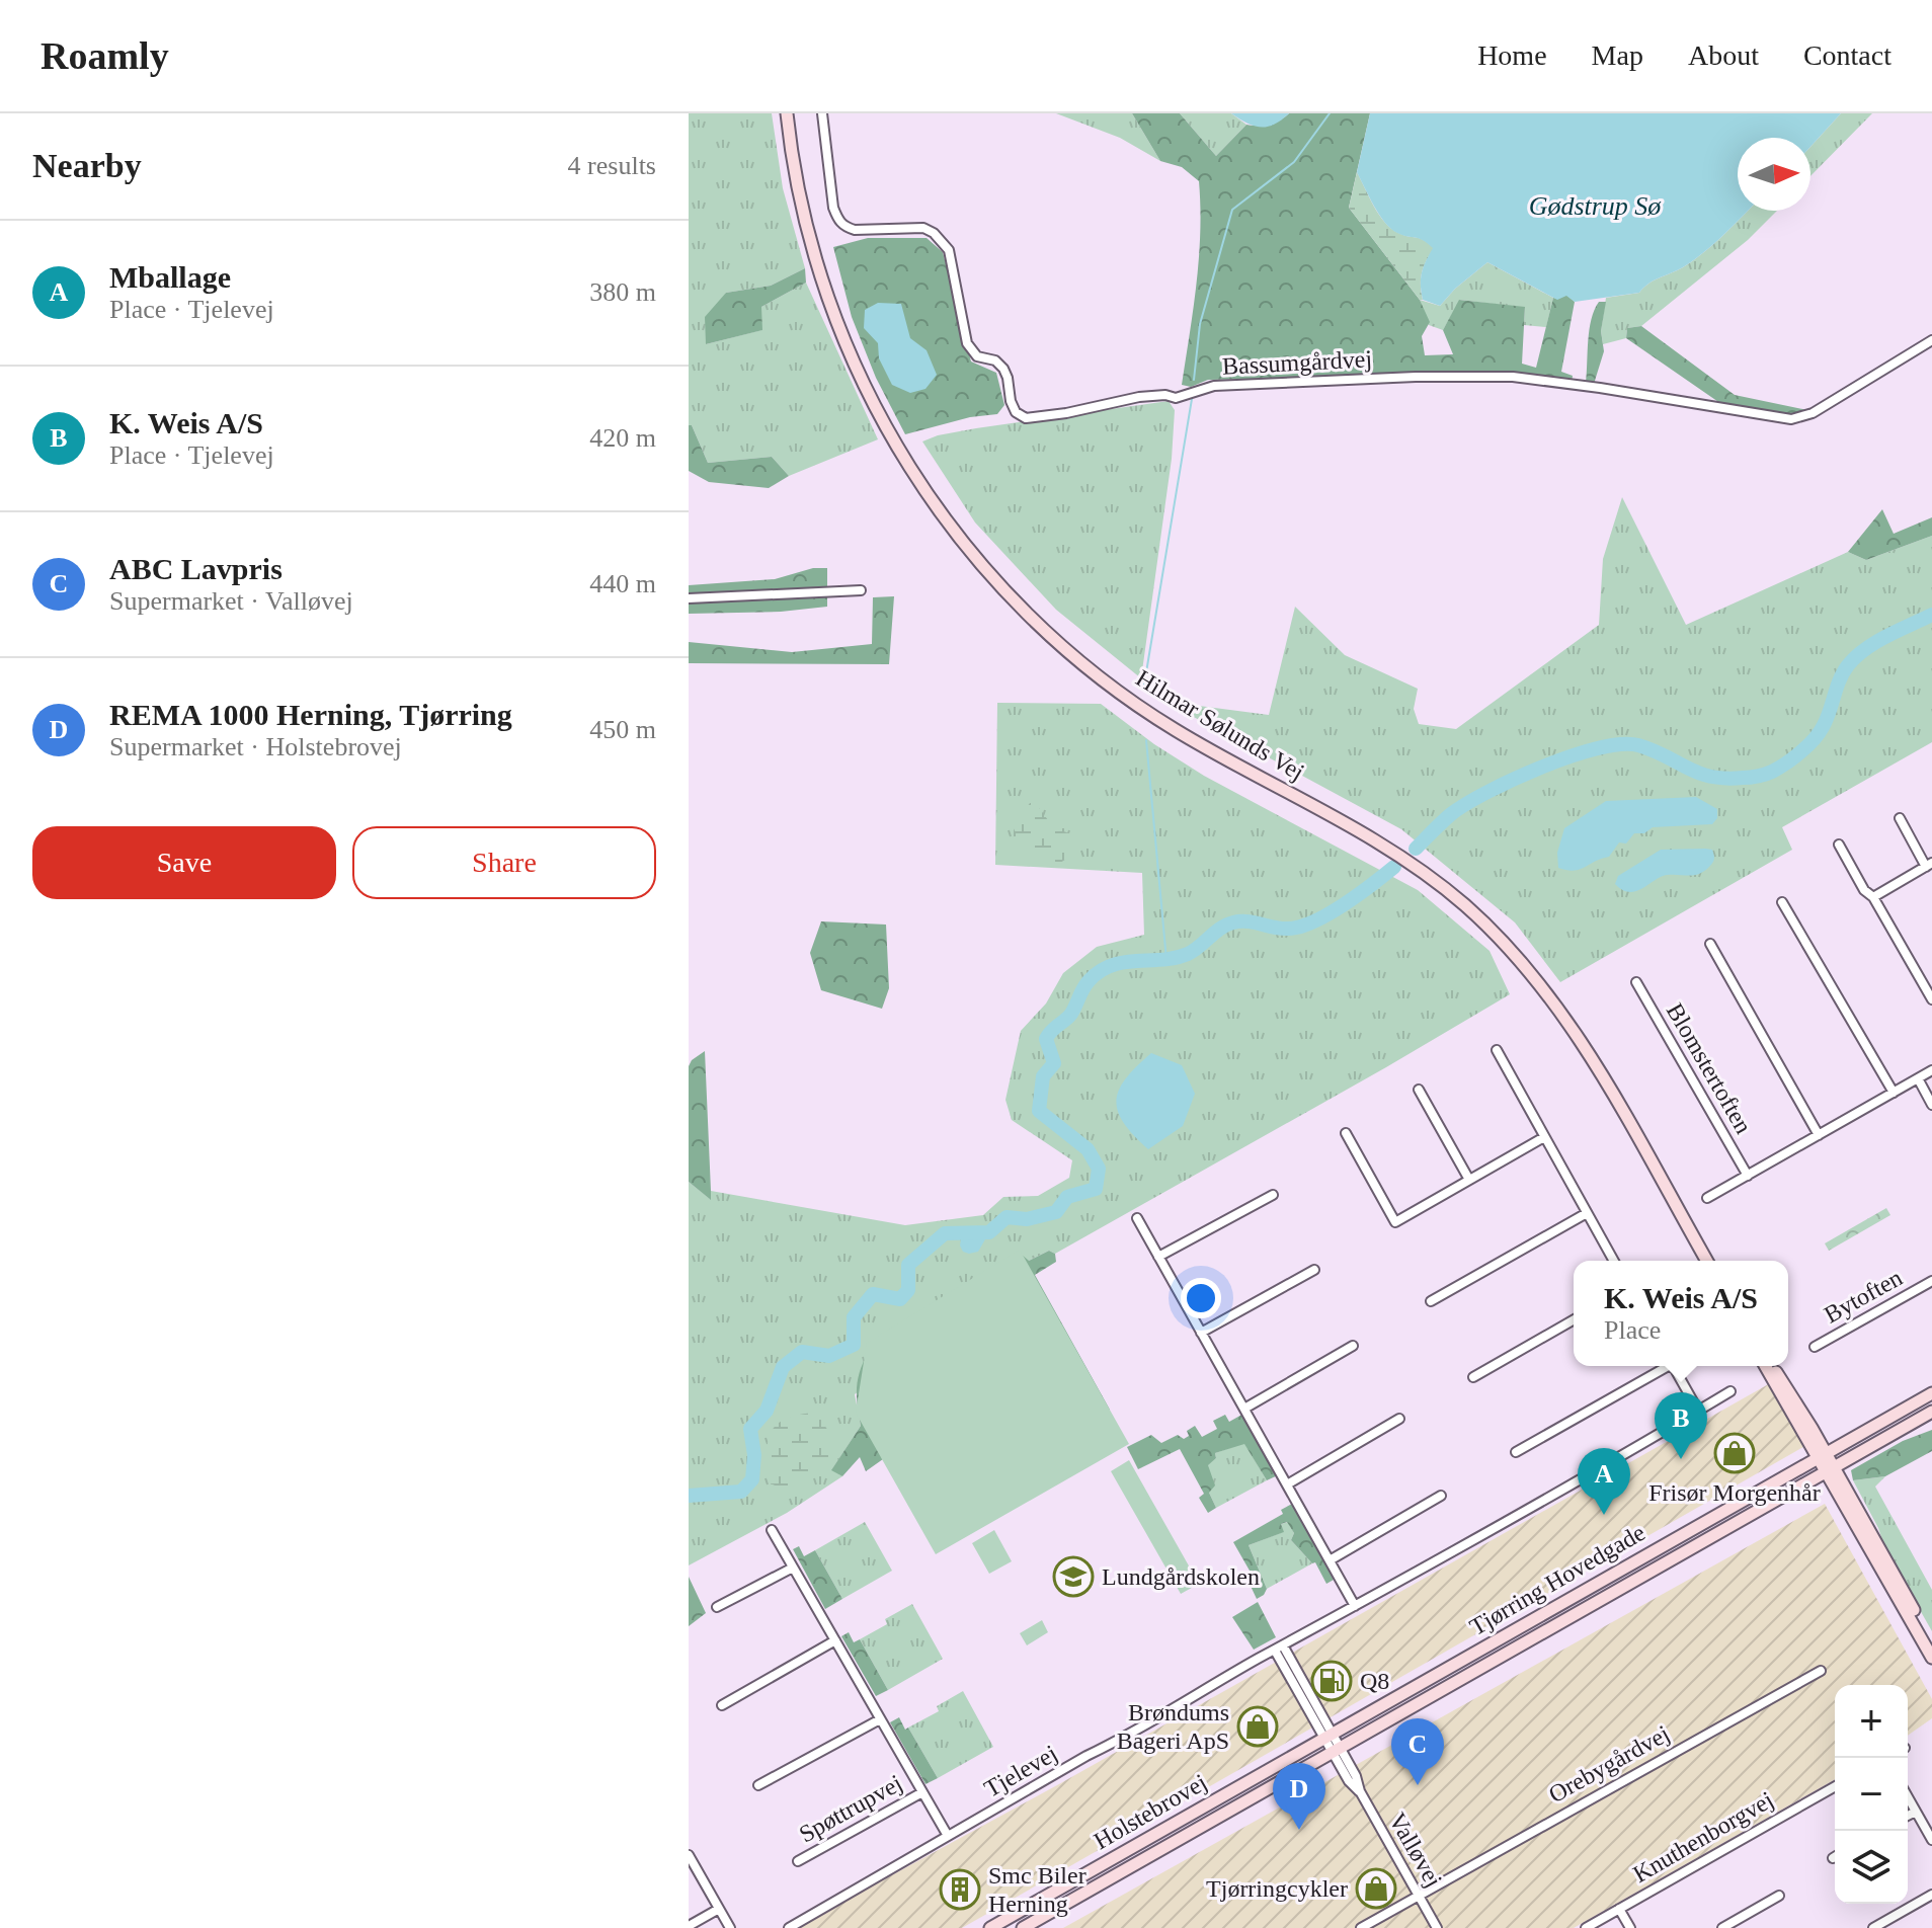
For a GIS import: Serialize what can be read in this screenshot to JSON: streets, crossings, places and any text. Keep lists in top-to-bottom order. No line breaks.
{"streets":{"street":["Bassumgårdvej","Hilmar Sølunds Vej","Blomstertoften","Bytoften","Tjørring Hovedgade","Orebygårdvej","Tjelevej","Spøttrupvej","Holstebrovej","Knuthenborgvej","Valløvej"]},"crossings":[["Tjørring Hovedgade","Holstebrovej"],["Tjørring Hovedgade","Valløvej"],["Orebygårdvej","Valløvej"],["Tjelevej","Spøttrupvej"],["Holstebrovej","Valløvej"]],"water":["Gødstrup Sø"],"places":{"shop":["Frisør Morgenhår","Brøndums Bageri ApS","Tjørringcykler"],"school or university":["Lundgårdskolen"],"fuel station":["Q8"],"building":["Smc Biler Herning"]},"north":"right","page":{"header":"Roamly","nav":["Home","Map","About","Contact"],"heading":["Nearby","4 results"],"list":[{"mark":"A","name":"Mballage","note":"Place · Tjelevej","value":"380 m"},{"mark":"B","name":"K. Weis A/S","note":"Place · Tjelevej","value":"420 m"},{"mark":"C","name":"ABC Lavpris","note":"Supermarket · Valløvej","value":"440 m"},{"mark":"D","name":"REMA 1000 Herning, Tjørring","note":"Supermarket · Holstebrovej","value":"450 m"}],"buttons":["Save","Share"],"popup":["K. Weis A/S","Place"],"pins":["B","A","C","D"],"map_buttons":["+","−"]}}
